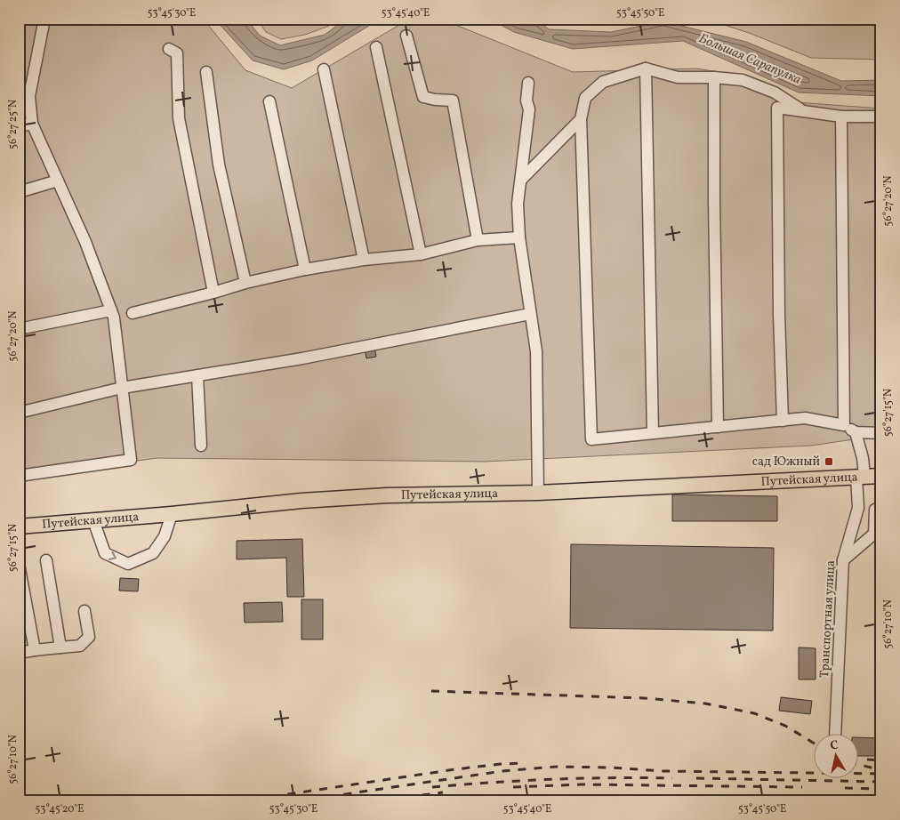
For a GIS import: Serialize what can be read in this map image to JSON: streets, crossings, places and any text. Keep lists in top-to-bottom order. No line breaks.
{"streets":{"main road":["Путейская улица"],"street":["Транспортная улица"]},"crossings":[["Путейская улица","Транспортная улица"]],"water":["Большая Сарапулка"],"places":{"transit":["сад Южный"]},"north":"top","coordinates":["53°45'30\"E","53°45'40\"E","53°45'50\"E","56°27'25\"N","56°27'20\"N","56°27'15\"N","56°27'10\"N","53°45'20\"E"]}
